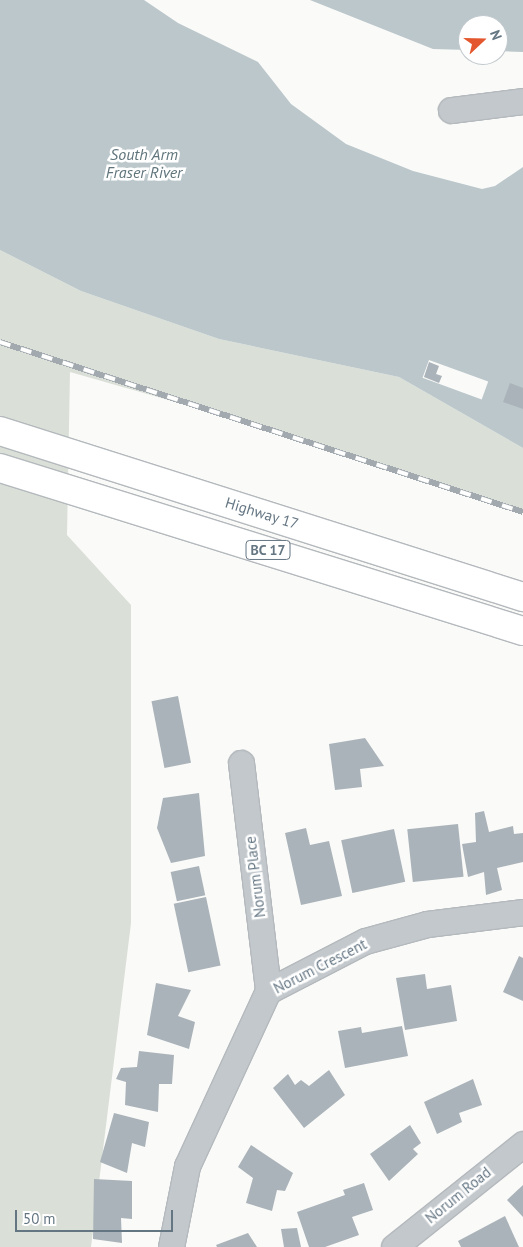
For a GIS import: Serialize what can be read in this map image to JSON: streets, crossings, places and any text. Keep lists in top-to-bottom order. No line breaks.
{"streets":{"highway":["Highway 17","BC 17"],"street":["Norum Place","Norum Crescent","Norum Road"]},"crossings":[["Norum Place","Norum Crescent"]],"water":["South Arm Fraser River"],"scale_bar":"50 m","north":"right"}
